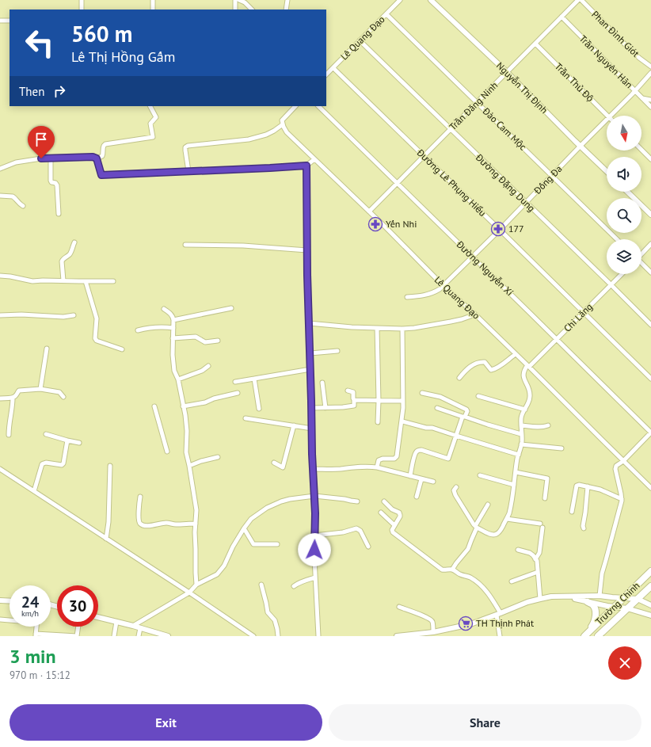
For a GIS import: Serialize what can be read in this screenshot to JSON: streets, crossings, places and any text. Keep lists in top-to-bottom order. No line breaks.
{"streets":{"highway":["Trường Chinh"],"street":["Phan Đình Giót","Lê Quang Đạo","Trần Nguyên Hãn","Trần Thủ Độ","Nguyễn Thị Định","Trần Đăng Ninh","Đào Cam Mộc","Đống Đa","Đường Lê Phụng Hiểu","Đường Đặng Dung","Đường Nguyễn Xí","Chi Lăng"]},"crossings":[["Lê Quang Đạo","Trần Đăng Ninh"],["Lê Quang Đạo","Đào Cam Mộc"],["Lê Quang Đạo","Đống Đa"],["Lê Quang Đạo","Đường Lê Phụng Hiểu"],["Lê Quang Đạo","Đường Đặng Dung"],["Lê Quang Đạo","Chi Lăng"],["Trần Nguyên Hãn","Trần Đăng Ninh"],["Trần Nguyên Hãn","Đống Đa"],["Trần Thủ Độ","Trần Đăng Ninh"],["Nguyễn Thị Định","Trần Đăng Ninh"],["Nguyễn Thị Định","Đống Đa"],["Trần Đăng Ninh","Đào Cam Mộc"],["Trần Đăng Ninh","Đường Lê Phụng Hiểu"],["Trần Đăng Ninh","Đường Đặng Dung"],["Trần Đăng Ninh","Đường Nguyễn Xí"],["Đào Cam Mộc","Đống Đa"],["Đống Đa","Đường Lê Phụng Hiểu"],["Đống Đa","Đường Đặng Dung"],["Đống Đa","Đường Nguyễn Xí"],["Đường Lê Phụng Hiểu","Chi Lăng"],["Đường Đặng Dung","Chi Lăng"],["Đường Nguyễn Xí","Chi Lăng"]],"places":{"pharmacy":["Yến Nhi","177"],"supermarket":["TH Thịnh Phát"]},"north":"bottom","page":{"turn":["560 m","Lê Thị Hồng Gấm"],"then":"Then","speed":"24 km/h","limit":"30","heading":["3 min","970 m · 15:12"],"buttons":["Exit","Share"]}}
